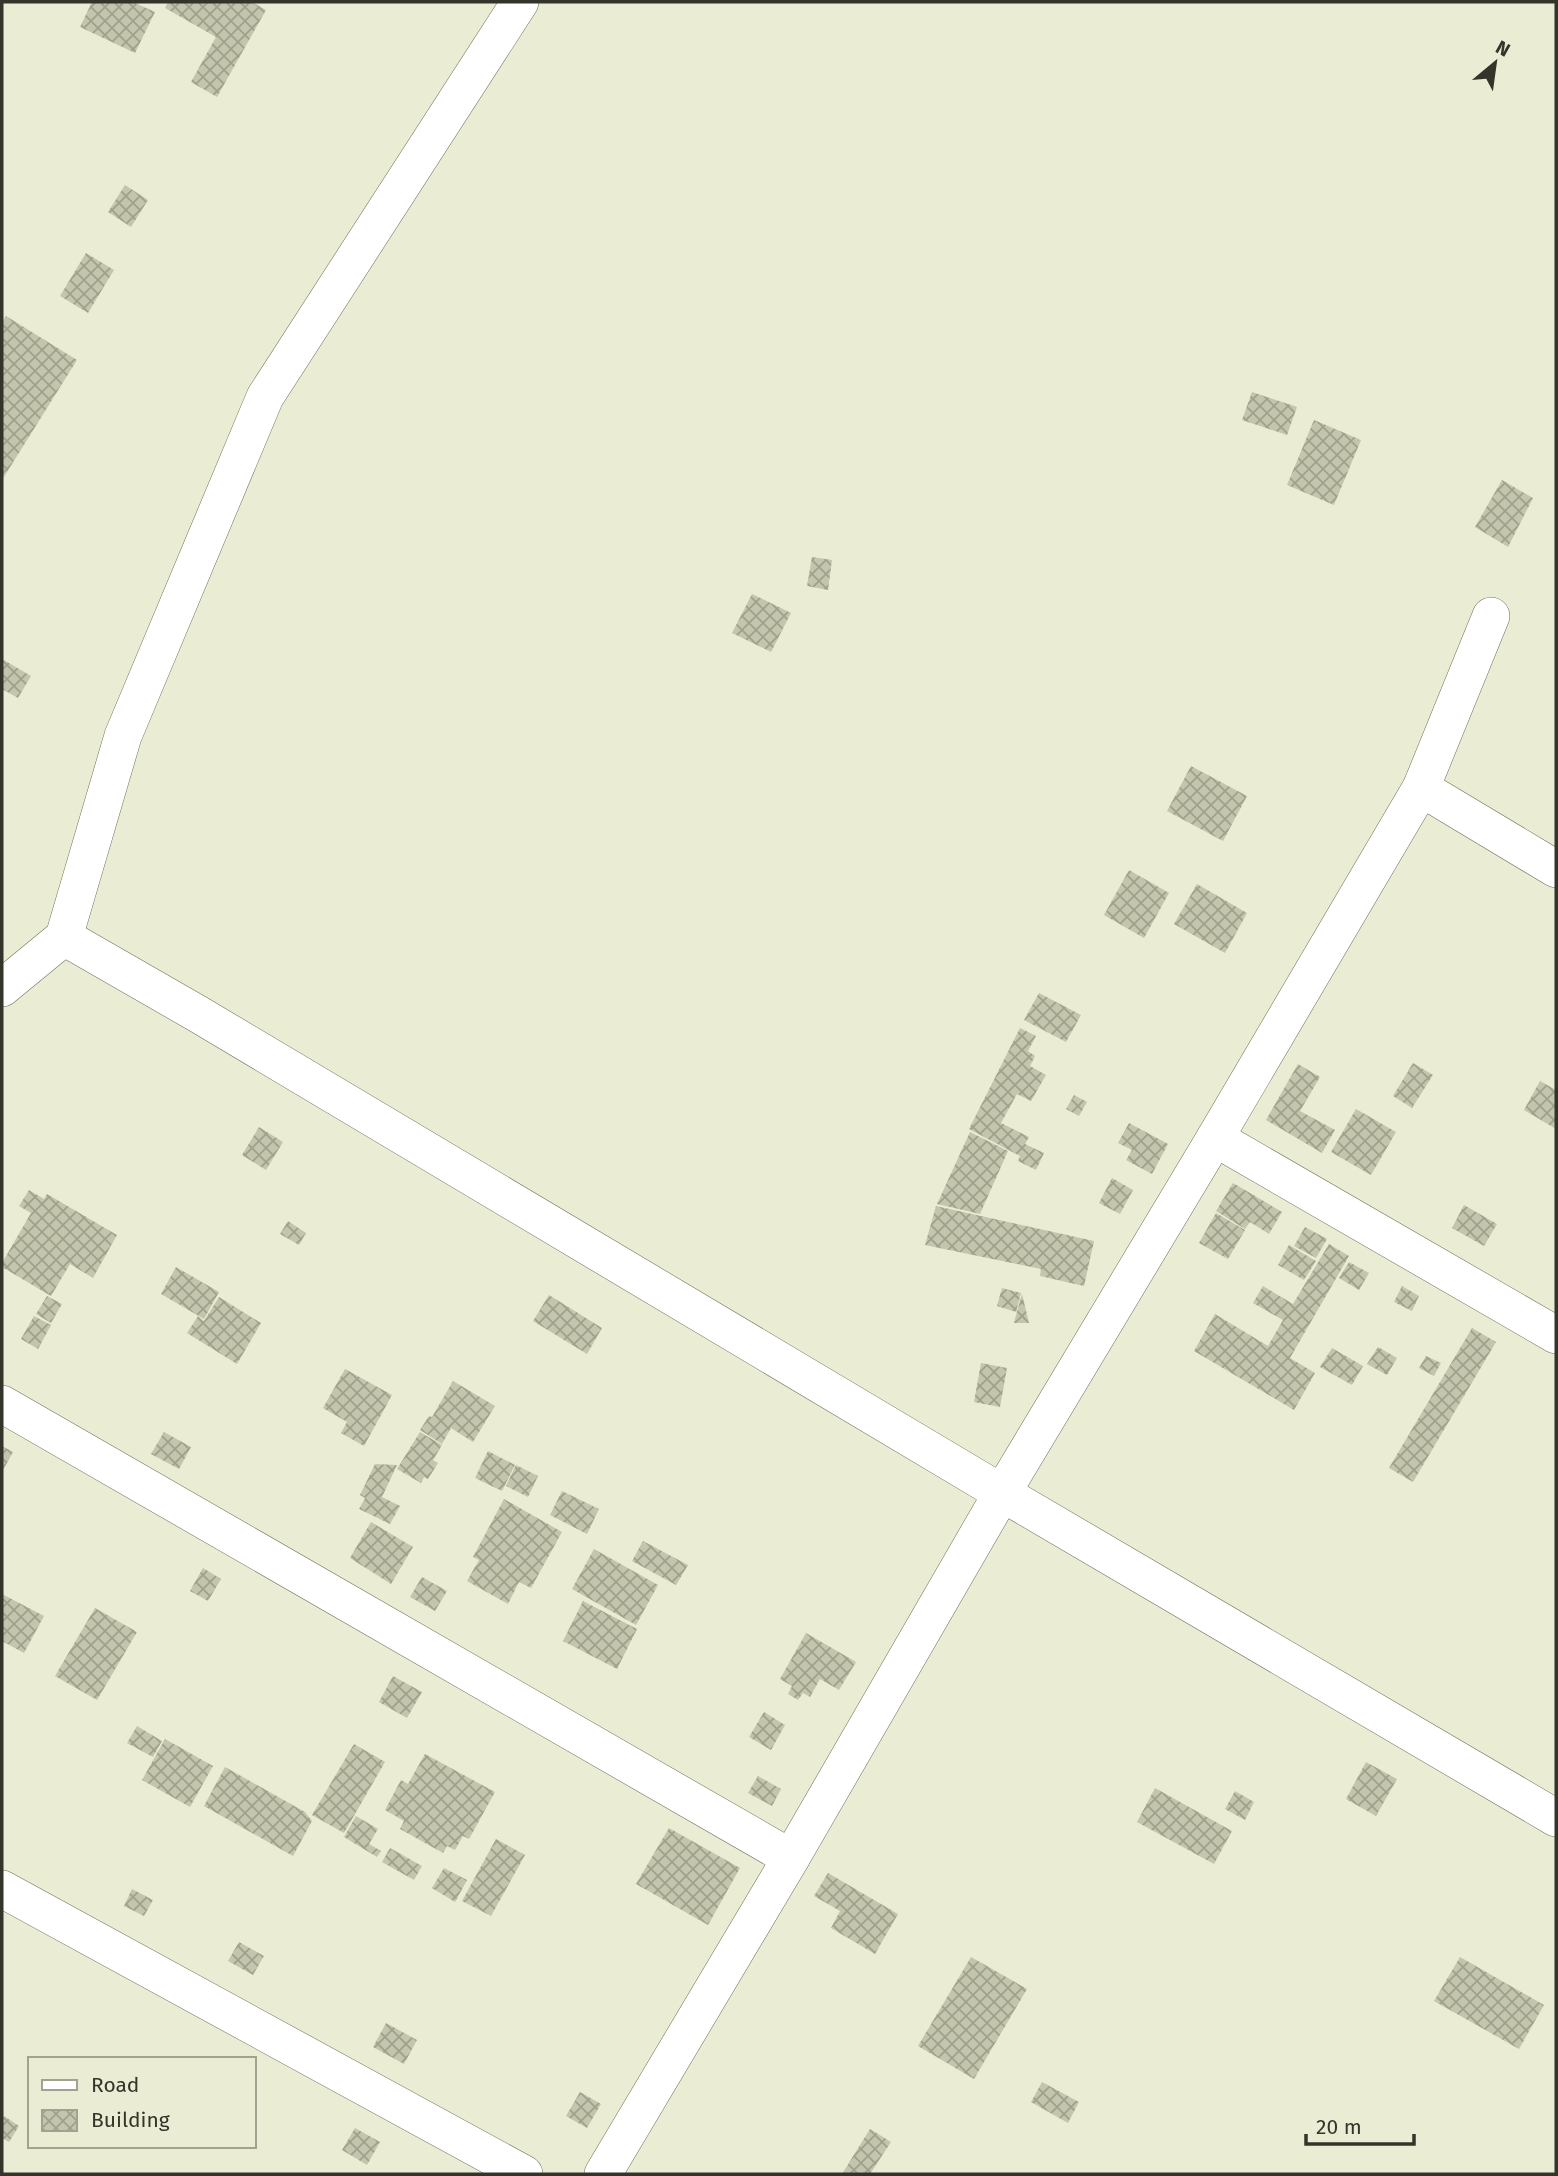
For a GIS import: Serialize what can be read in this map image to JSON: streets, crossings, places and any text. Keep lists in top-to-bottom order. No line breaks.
{"legend":["Road","Building"],"scale_bar":"20 m","north":"top right"}
